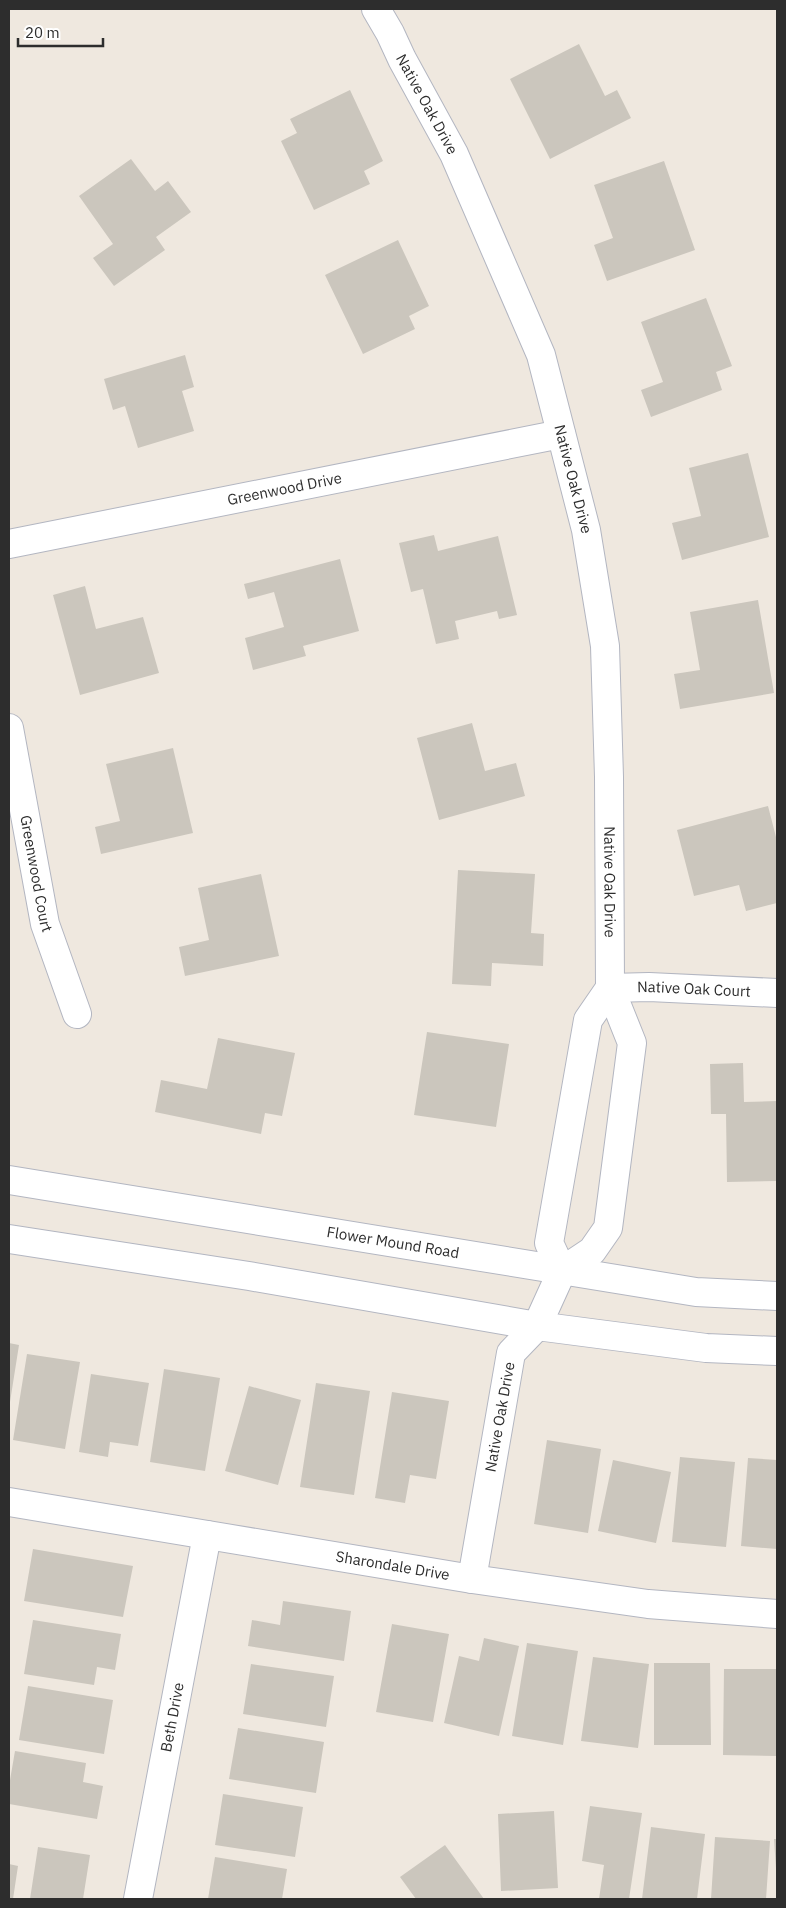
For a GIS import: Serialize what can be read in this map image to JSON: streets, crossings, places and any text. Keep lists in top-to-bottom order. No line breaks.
{"streets":{"street":["Native Oak Drive","Greenwood Drive","Greenwood Court","Native Oak Court","Flower Mound Road","Sharondale Drive","Beth Drive"]},"crossings":[["Native Oak Drive","Greenwood Drive"],["Native Oak Drive","Native Oak Court"],["Native Oak Drive","Flower Mound Road"],["Native Oak Drive","Sharondale Drive"],["Sharondale Drive","Beth Drive"]],"scale_bar":"20 m"}
